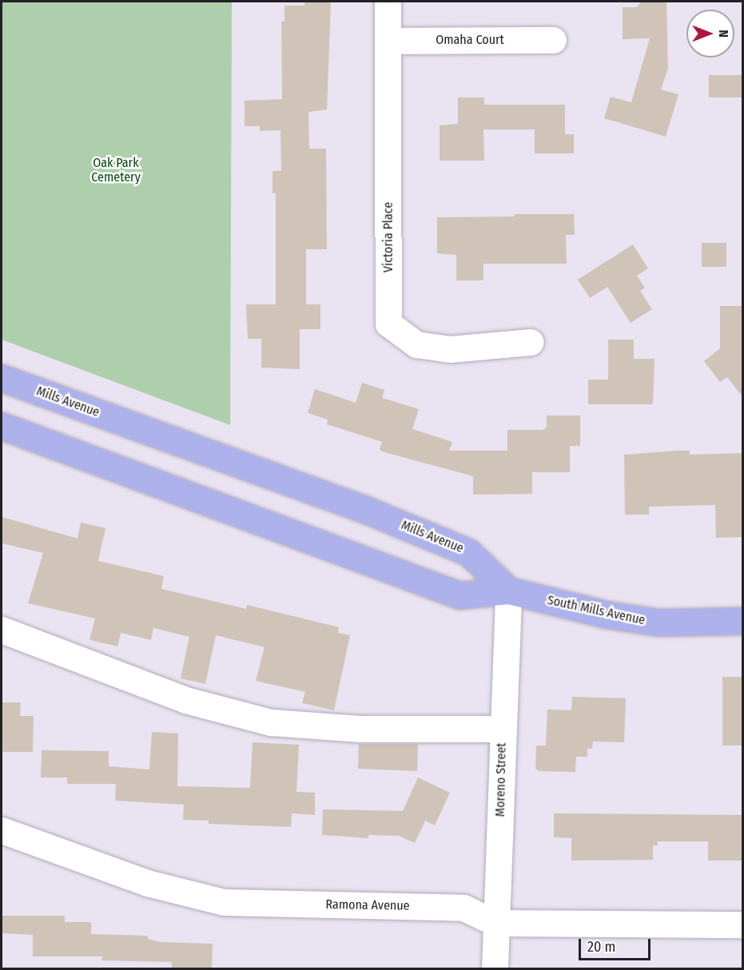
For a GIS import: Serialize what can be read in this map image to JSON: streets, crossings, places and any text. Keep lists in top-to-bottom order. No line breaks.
{"streets":{"main road":["Mills Avenue","South Mills Avenue"],"street":["Omaha Court","Victoria Place","Moreno Street","Ramona Avenue"]},"crossings":[["Omaha Court","Victoria Place"],["Mills Avenue","South Mills Avenue"],["Mills Avenue","Moreno Street"],["South Mills Avenue","Moreno Street"],["Moreno Street","Ramona Avenue"]],"parks":["Oak Park Cemetery"],"scale_bar":"20 m","north":"right"}
